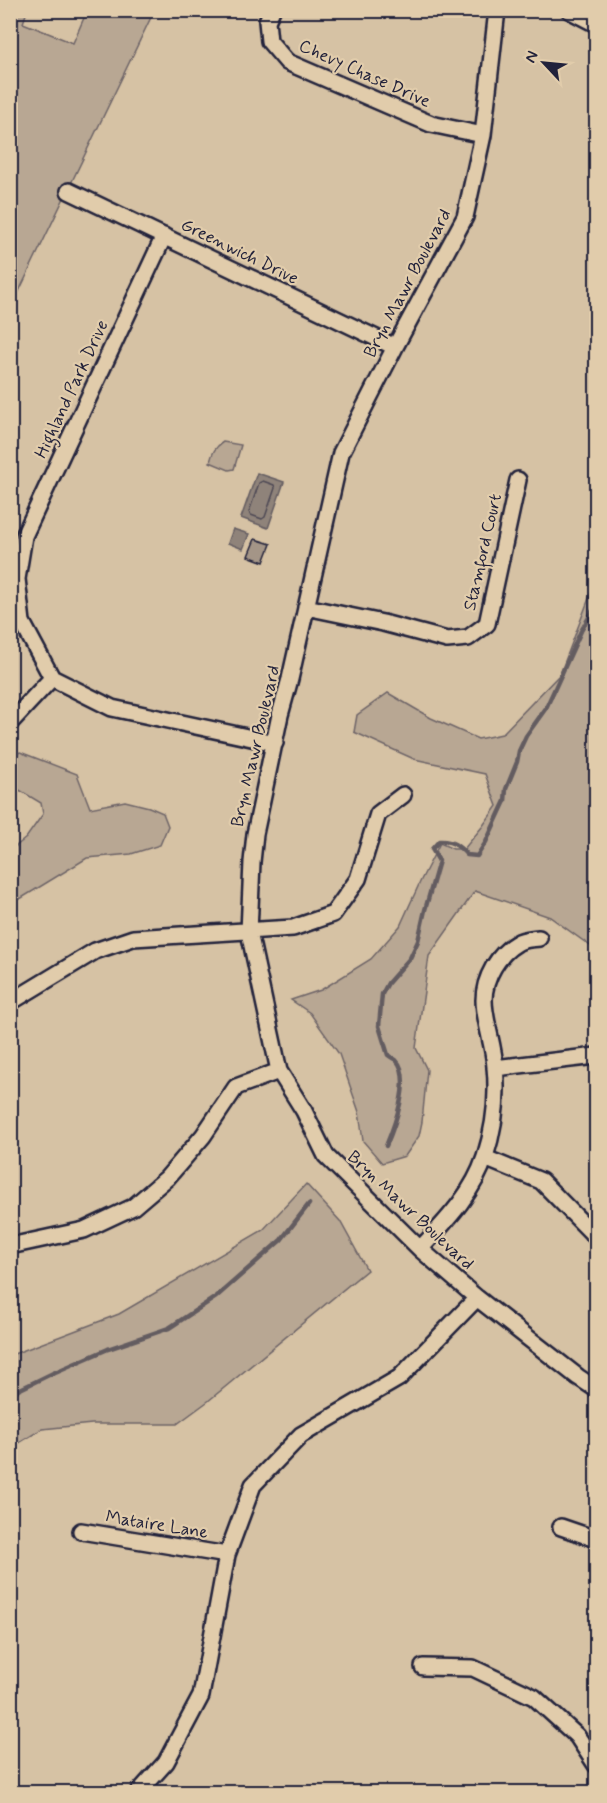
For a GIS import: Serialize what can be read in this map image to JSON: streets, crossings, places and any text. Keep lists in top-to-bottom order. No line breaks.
{"streets":{"street":["Chevy Chase Drive","Greenwich Drive","Bryn Mawr Boulevard","Highland Park Drive","Stamford Court","Mataire Lane"]},"crossings":[["Chevy Chase Drive","Bryn Mawr Boulevard"],["Greenwich Drive","Bryn Mawr Boulevard"],["Greenwich Drive","Highland Park Drive"],["Bryn Mawr Boulevard","Stamford Court"]],"north":"top left"}
